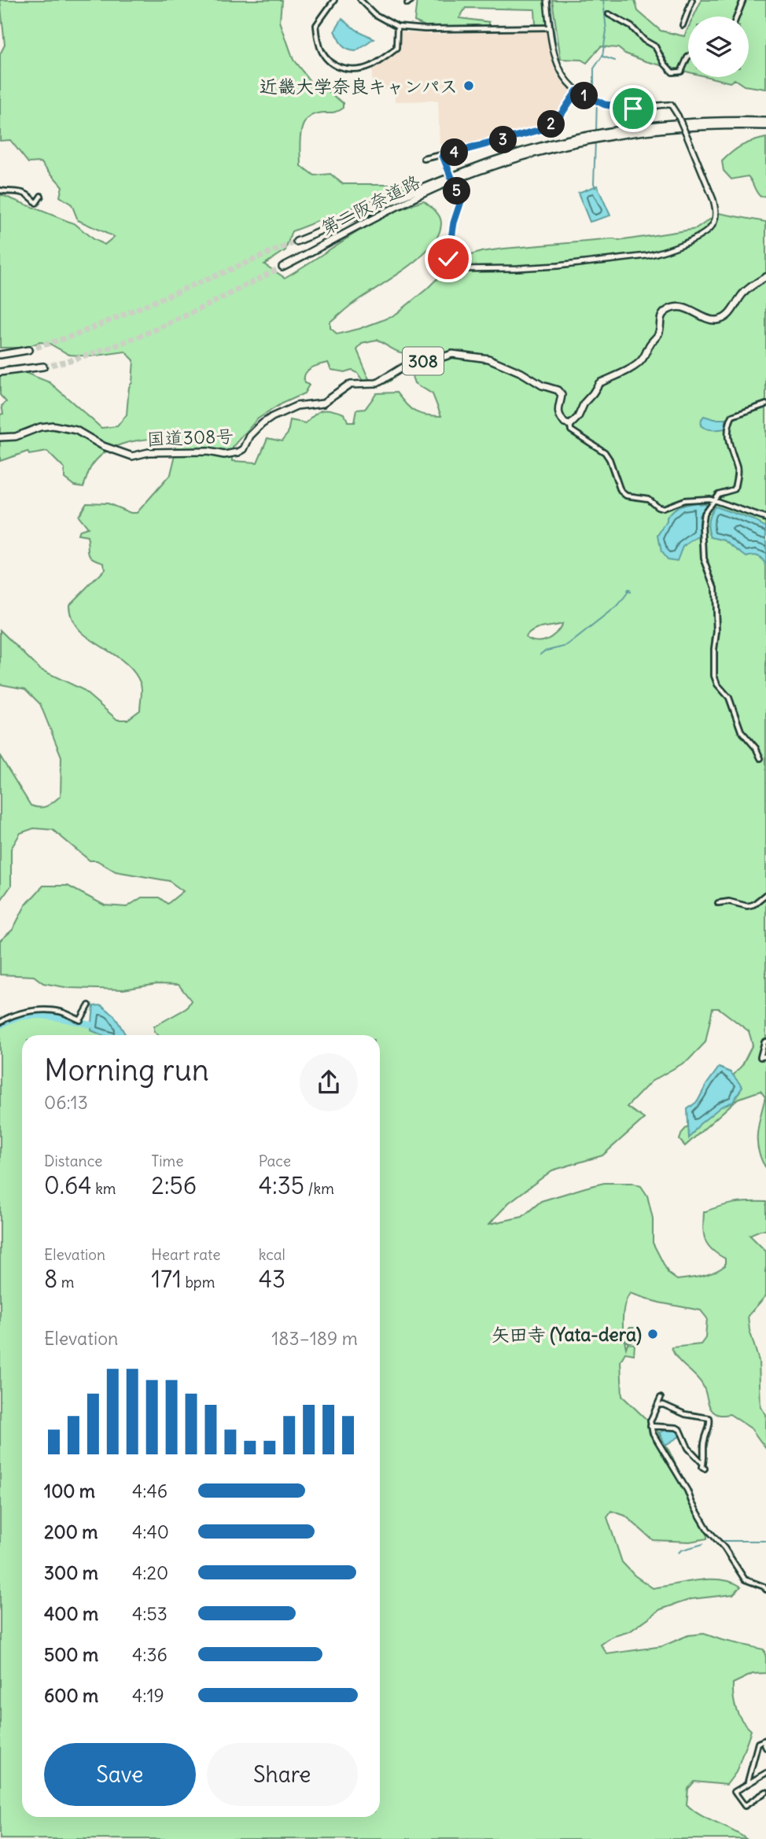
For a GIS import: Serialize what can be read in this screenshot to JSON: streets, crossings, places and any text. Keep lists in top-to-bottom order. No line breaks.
{"streets":{"highway":["第二阪奈道路","308","国道308号"]},"places":["近畿大学奈良キャンパス","矢田寺 (Yata-dera)"],"page":{"pins":["1","2","3","4","5"],"heading":["Morning run","06:13"],"stats":[["Distance","0.64 km"],["Time","2:56"],["Pace","4:35 /km"],["Elevation","8 m"],["Heart rate","171 bpm"],["kcal","43"]],"chart":["Elevation","183–189 m"],"list":[{"name":"100 m","note":"4:46"},{"name":"200 m","note":"4:40"},{"name":"300 m","note":"4:20"},{"name":"400 m","note":"4:53"},{"name":"500 m","note":"4:36"},{"name":"600 m","note":"4:19"}],"buttons":["Save","Share"]}}
